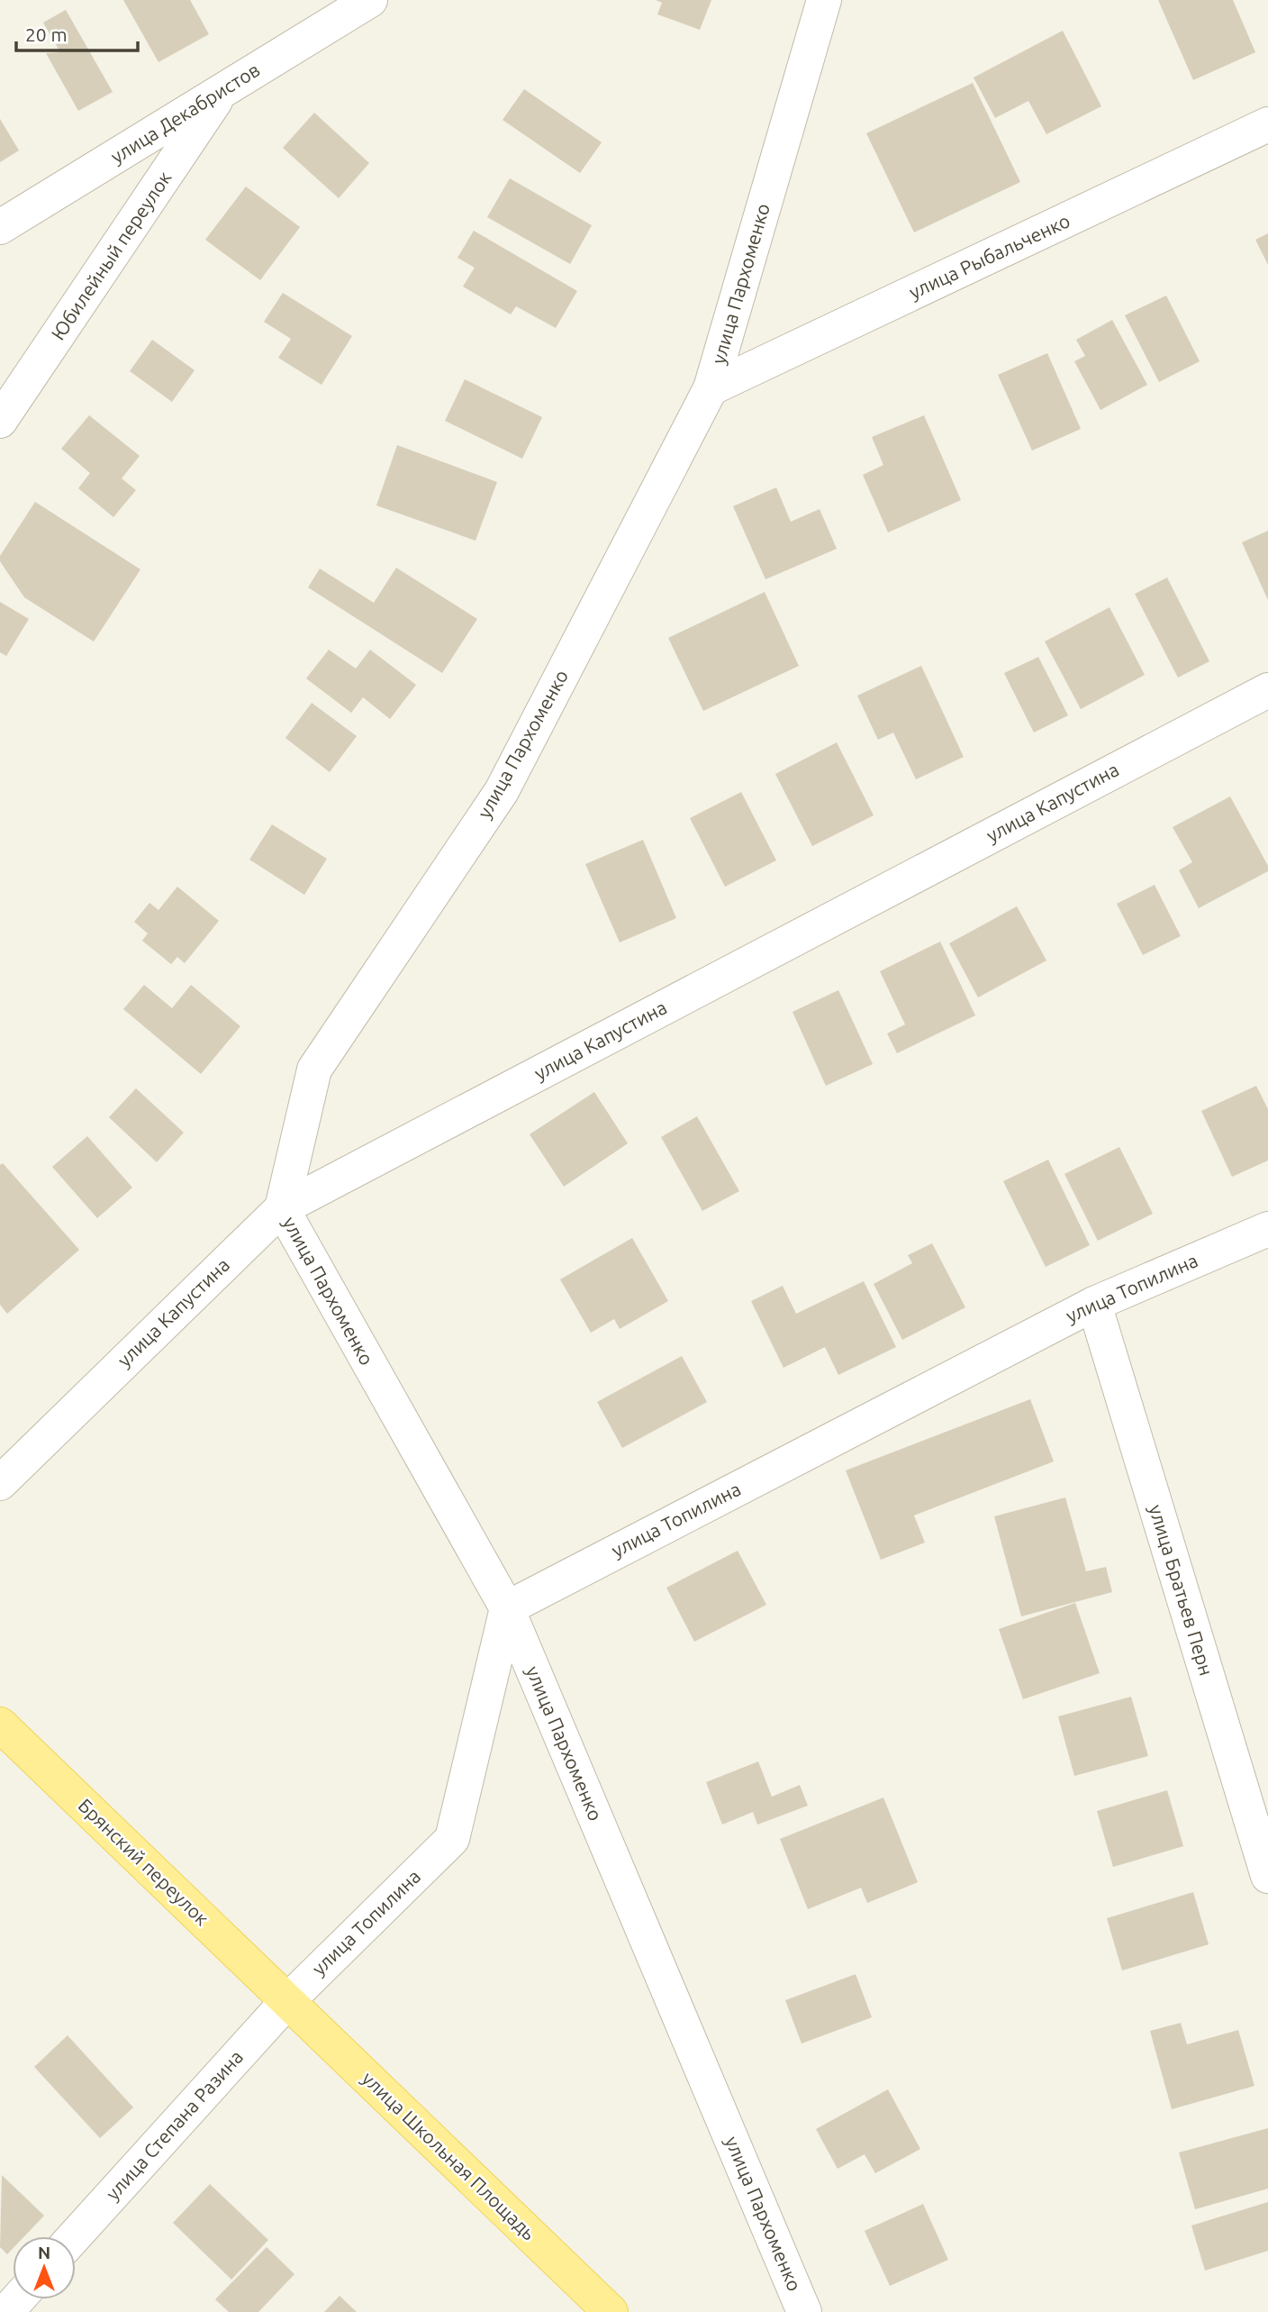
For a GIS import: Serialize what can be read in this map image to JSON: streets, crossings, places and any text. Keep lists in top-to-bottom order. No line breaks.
{"streets":{"main road":["Брянский переулок","улица Школьная Площадь"],"street":["улица Декабристов","Юбилейный переулок","улица Рыбальченко","улица Пархоменко","улица Капустина","улица Топилина","улица Братьев Перн","улица Степана Разина"]},"crossings":[["улица Декабристов","Юбилейный переулок"],["улица Рыбальченко","улица Пархоменко"],["улица Пархоменко","улица Капустина"],["улица Пархоменко","улица Топилина"],["улица Топилина","улица Братьев Перн"],["улица Топилина","Брянский переулок"],["улица Топилина","улица Степана Разина"],["улица Топилина","улица Школьная Площадь"],["Брянский переулок","улица Степана Разина"],["Брянский переулок","улица Школьная Площадь"],["улица Степана Разина","улица Школьная Площадь"]],"scale_bar":"20 m","north":"top"}
